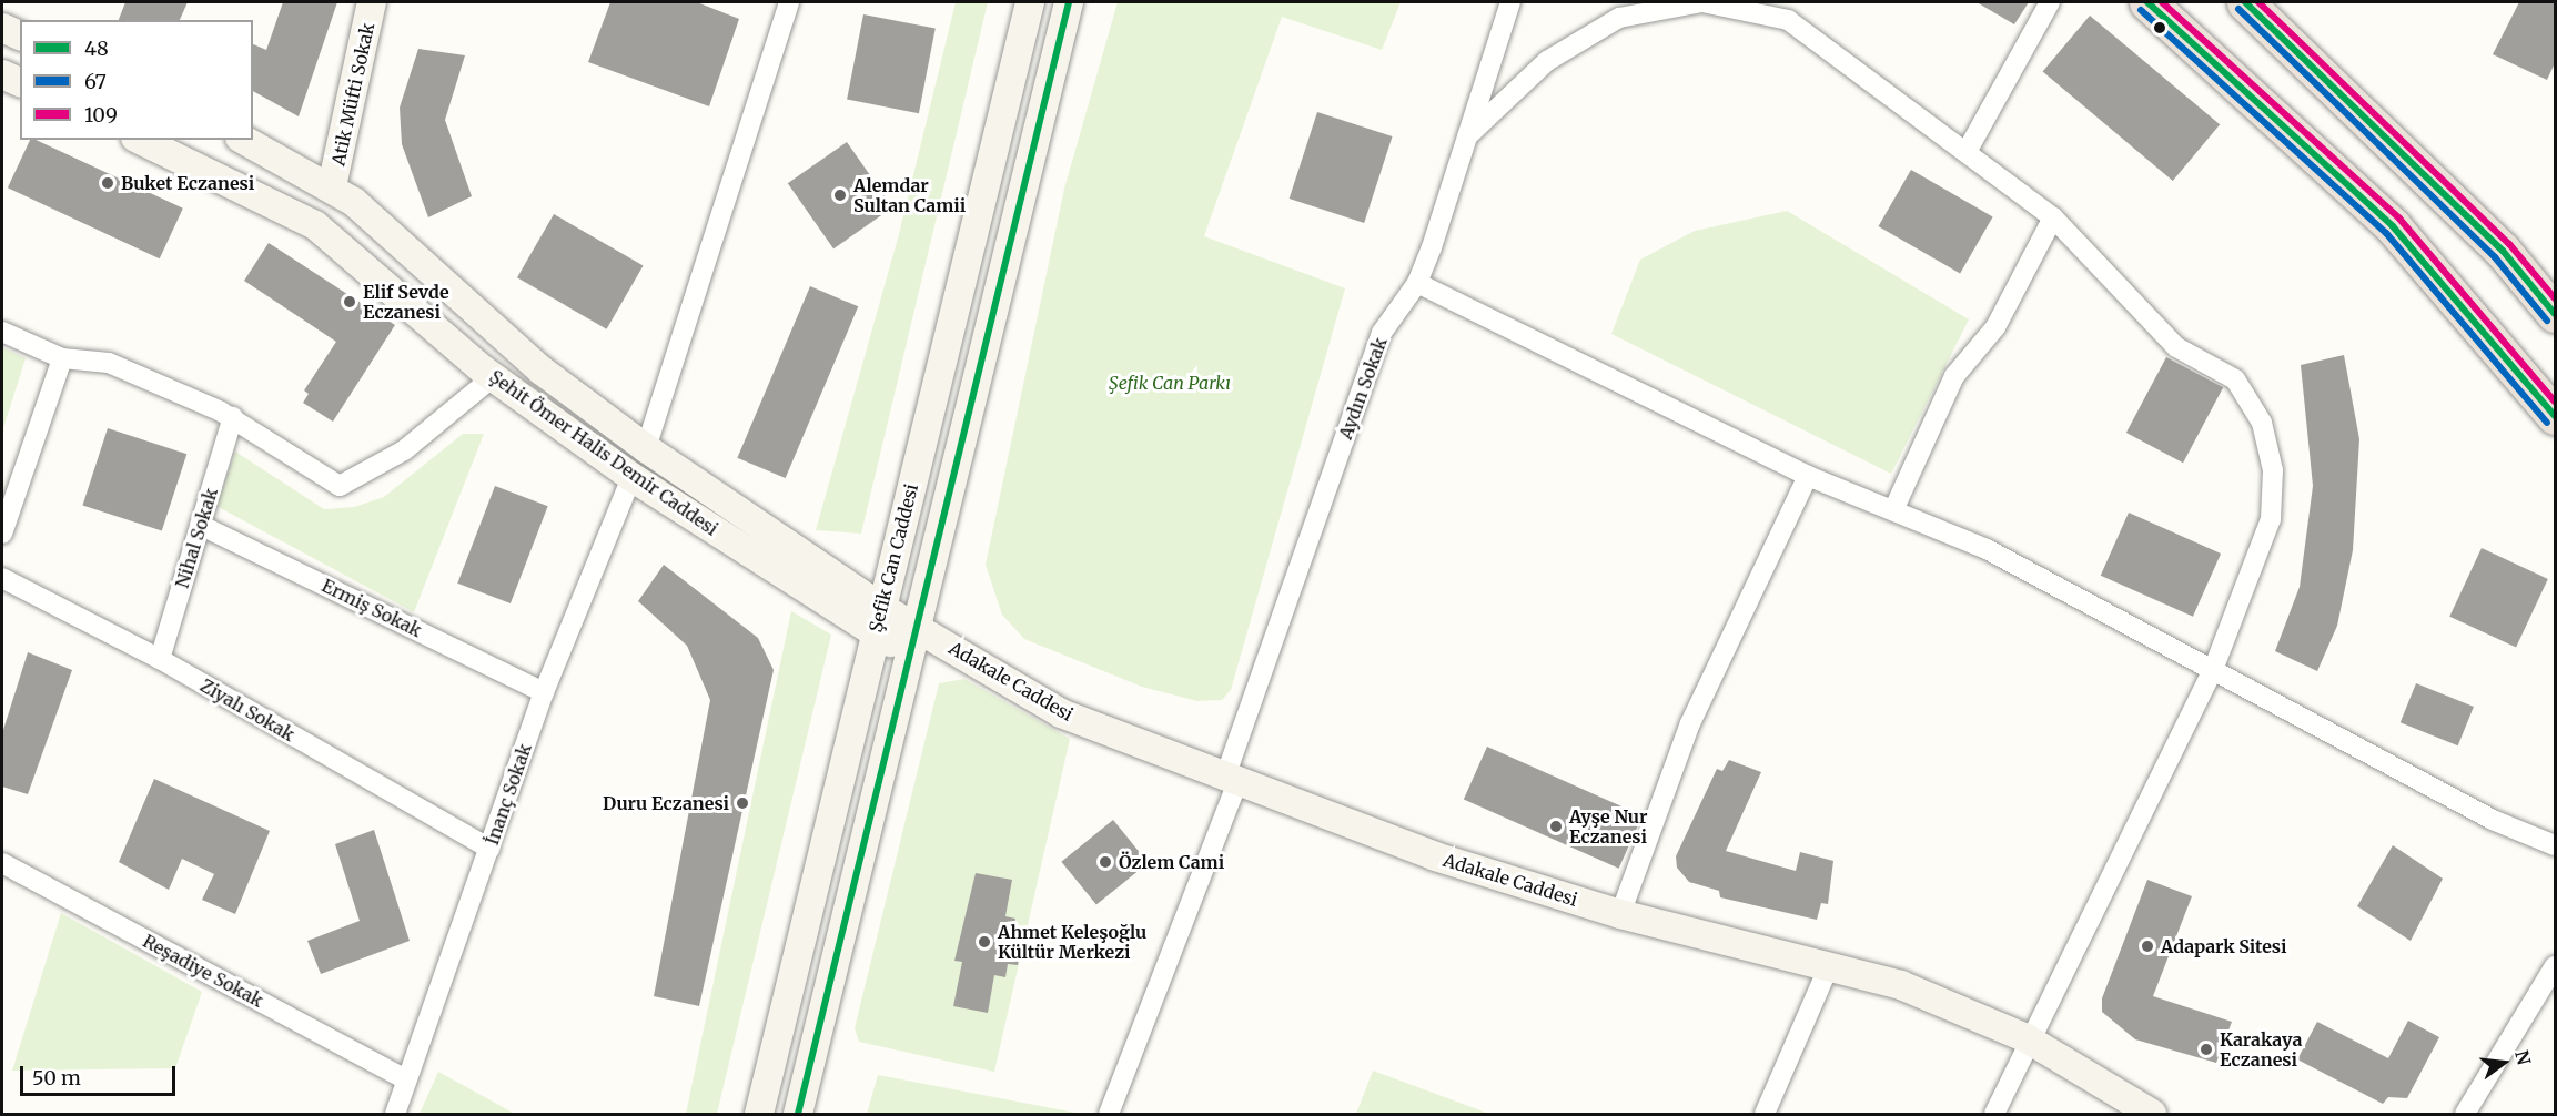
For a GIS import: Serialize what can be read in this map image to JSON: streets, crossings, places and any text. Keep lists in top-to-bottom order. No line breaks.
{"streets":{"main road":["Atik Müfti Sokak","Şehit Ömer Halis Demir Caddesi","Şefik Can Caddesi","Adakale Caddesi"],"street":["Aydın Sokak","Nihal Sokak","Ermiş Sokak","Ziyalı Sokak","İnanç Sokak","Reşadiye Sokak"]},"crossings":[["Atik Müfti Sokak","Şehit Ömer Halis Demir Caddesi"],["Aydın Sokak","Adakale Caddesi"],["Şehit Ömer Halis Demir Caddesi","Şefik Can Caddesi"],["Şehit Ömer Halis Demir Caddesi","Adakale Caddesi"],["Şehit Ömer Halis Demir Caddesi","İnanç Sokak"],["Nihal Sokak","Ermiş Sokak"],["Nihal Sokak","Ziyalı Sokak"],["Ermiş Sokak","İnanç Sokak"],["Ziyalı Sokak","İnanç Sokak"],["İnanç Sokak","Reşadiye Sokak"]],"parks":["Şefik Can Parkı"],"places":["Buket Eczanesi","Alemdar Sultan Camii","Elif Sevde Eczanesi","Duru Eczanesi","Ayşe Nur Eczanesi","Özlem Cami","Ahmet Keleşoğlu Kültür Merkezi","Adapark Sitesi","Karakaya Eczanesi"],"lines":["transit line 48","transit line 109","transit line 67"],"legend":["48","67","109"],"scale_bar":"50 m","north":"right"}
